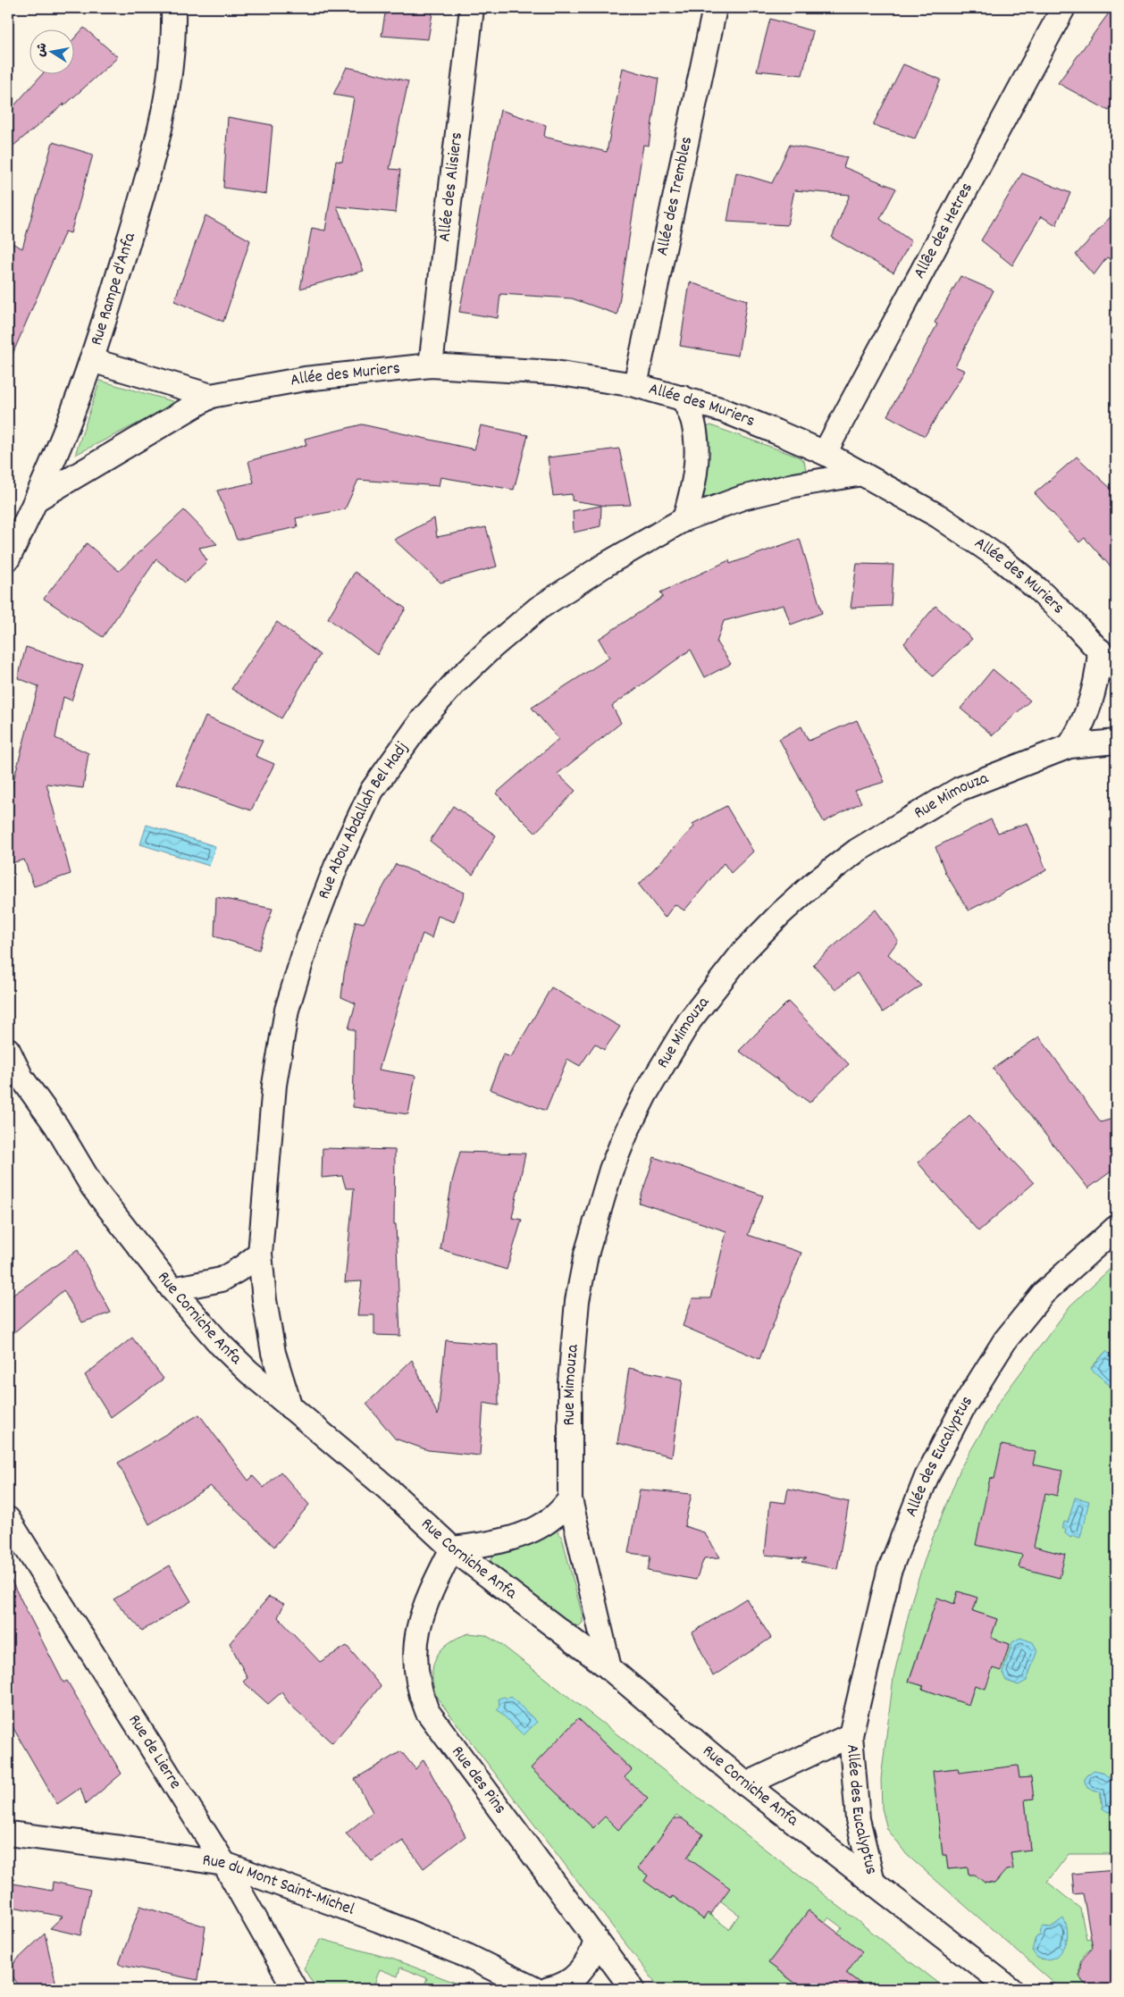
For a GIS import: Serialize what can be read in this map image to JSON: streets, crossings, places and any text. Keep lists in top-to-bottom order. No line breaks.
{"streets":{"street":["Allée des Alisiers","Allée des Trembles","Allêe des Hetres","Rue Rampe d'Anfa","Allée des Muriers","Rue Mimouza","Rue Abou Abdallah Bel Hadj","Rue Corniche Anfa","Allée des Eucalyptus","Rue de Lierre","Rue des Pins","Rue du Mont Saint-Michel"]},"crossings":[["Allée des Alisiers","Allée des Muriers"],["Allée des Trembles","Allée des Muriers"],["Allêe des Hetres","Allée des Muriers"],["Rue Rampe d'Anfa","Allée des Muriers"],["Allée des Muriers","Rue Abou Abdallah Bel Hadj"],["Rue Mimouza","Rue Corniche Anfa"],["Rue Abou Abdallah Bel Hadj","Rue Corniche Anfa"],["Rue Corniche Anfa","Allée des Eucalyptus"],["Rue Corniche Anfa","Rue des Pins"],["Rue de Lierre","Rue du Mont Saint-Michel"]],"north":"left"}
